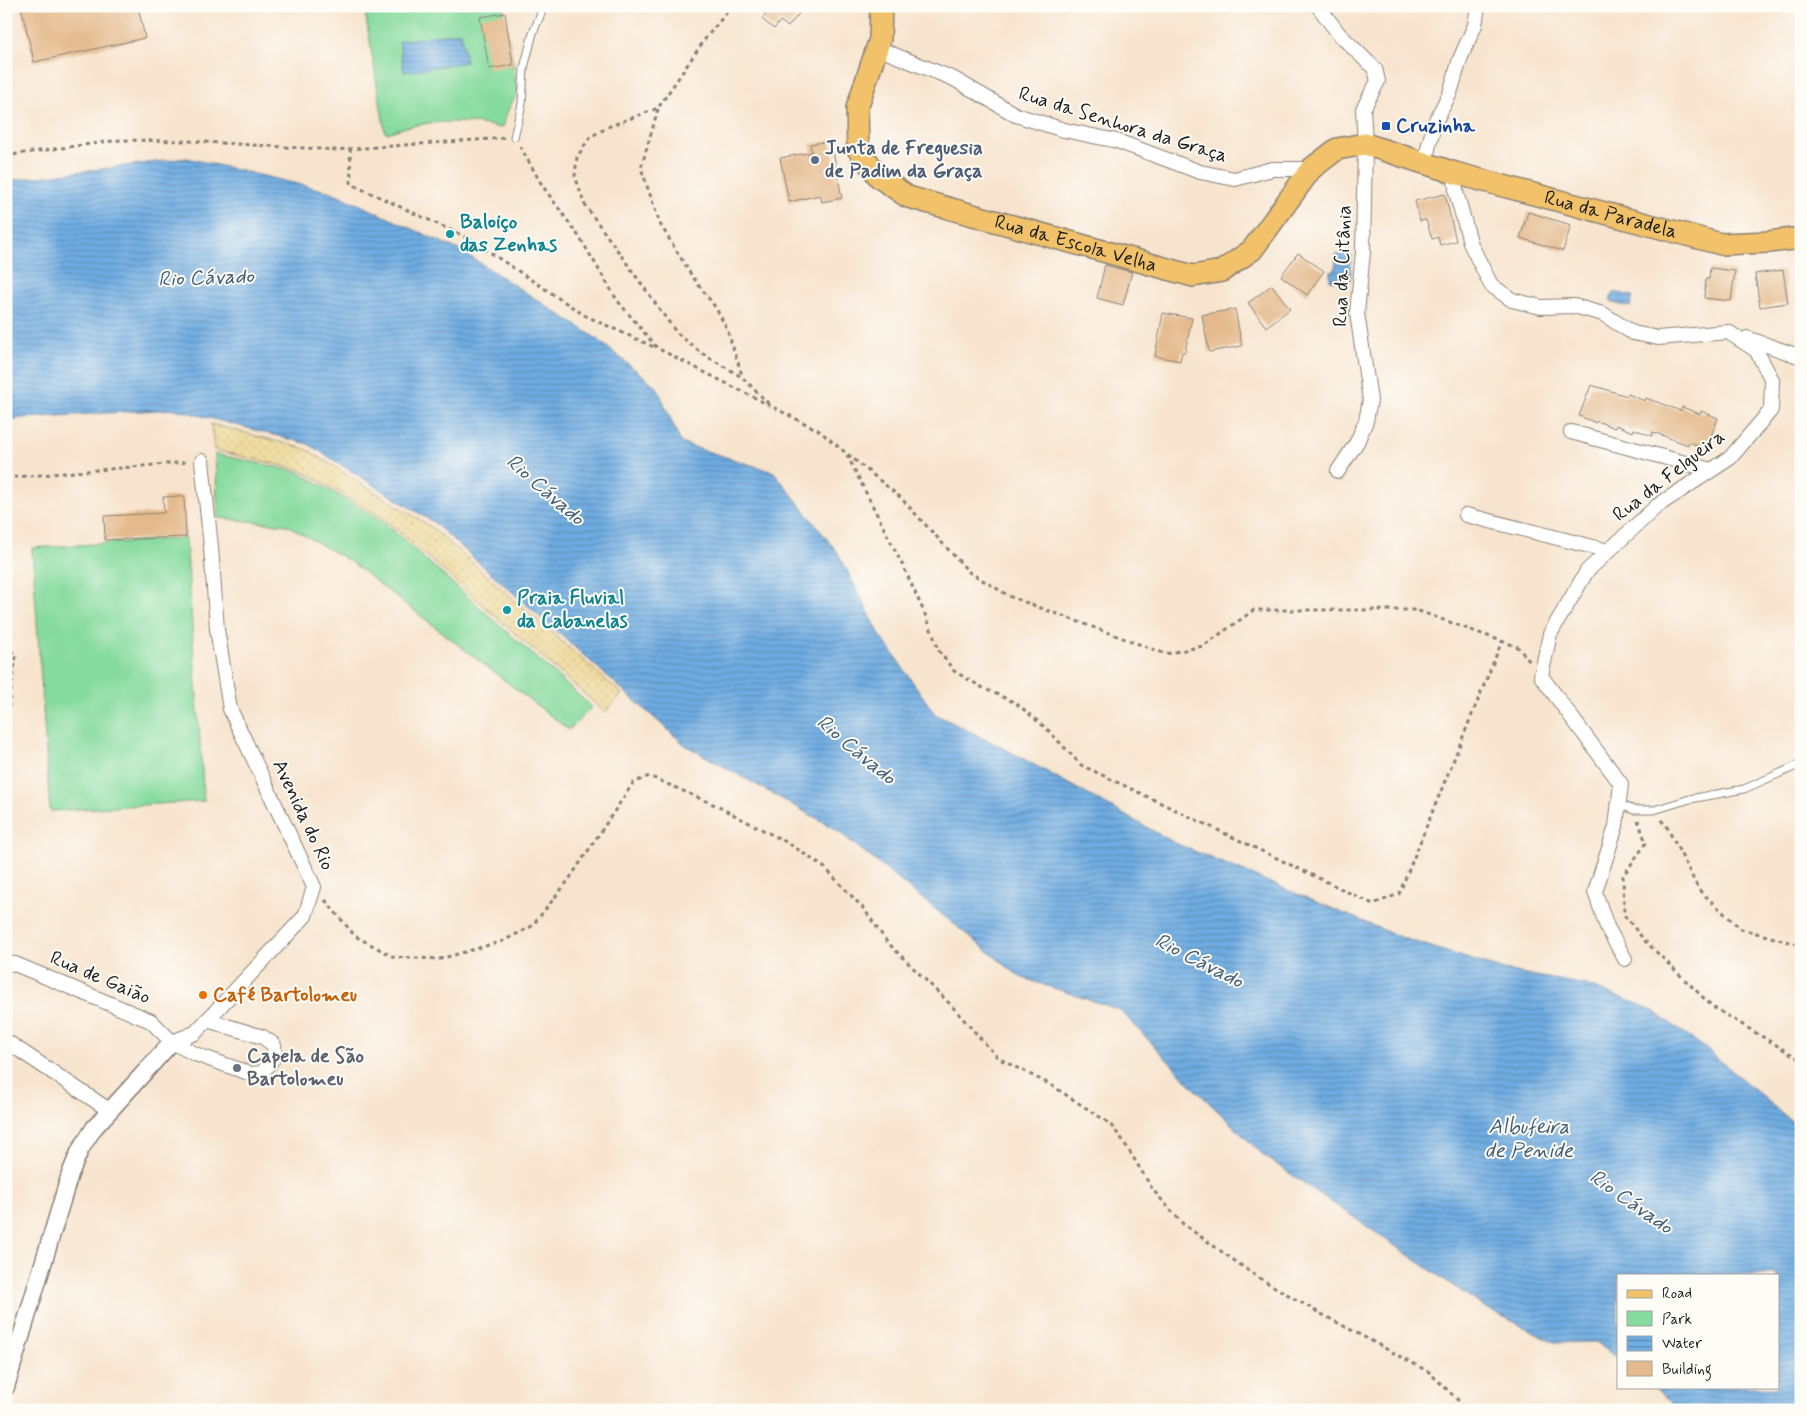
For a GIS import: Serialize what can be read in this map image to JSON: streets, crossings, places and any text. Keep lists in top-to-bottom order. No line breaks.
{"streets":{"main road":["Rua da Paradela","Rua da Escola Velha"],"street":["Rua da Senhora da Graça","Rua da Citânia","Rua da Felgueira","Avenida do Rio","Rua de Gaião"]},"crossings":[["Rua da Senhora da Graça","Rua da Escola Velha"],["Rua da Paradela","Rua da Escola Velha"],["Rua da Paradela","Rua da Citânia"],["Rua da Escola Velha","Rua da Citânia"],["Avenida do Rio","Rua de Gaião"]],"water":["Rio Cávado","Albufeira de Penide"],"places":{"transit":["Cruzinha"],"other":["Junta de Freguesia de Padim da Graça","Baloiço das Zenhas","Praia Fluvial da Cabanelas","Café Bartolomeu","Capela de São Bartolomeu"]},"legend":["Road","Park","Water","Building"]}
